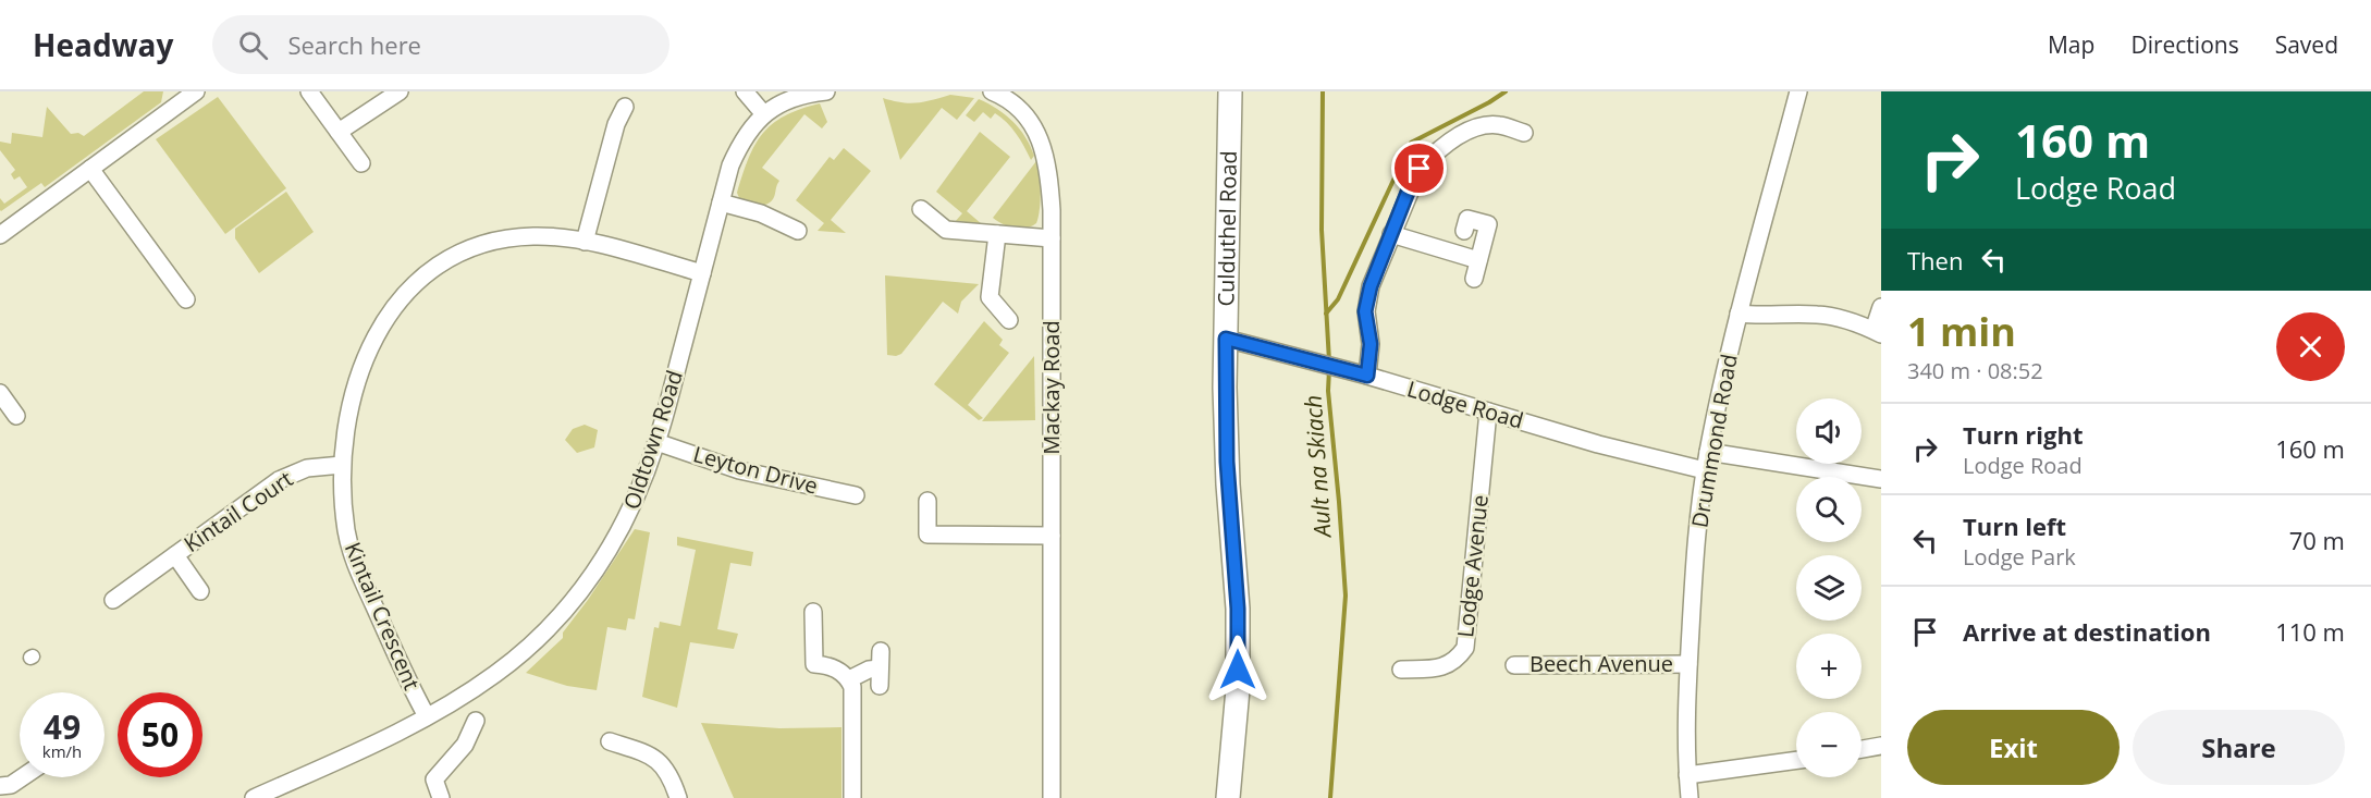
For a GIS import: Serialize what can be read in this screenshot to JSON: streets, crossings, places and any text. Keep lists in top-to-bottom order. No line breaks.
{"streets":{"main road":["Culduthel Road"],"street":["Mackay Road","Lodge Road","Oldtown Road","Drummond Road","Leyton Drive","Kintail Court","Lodge Avenue","Kintail Crescent","Beech Avenue"]},"crossings":[["Culduthel Road","Lodge Road"],["Lodge Road","Drummond Road"],["Lodge Road","Lodge Avenue"],["Oldtown Road","Leyton Drive"],["Oldtown Road","Kintail Crescent"],["Drummond Road","Beech Avenue"],["Kintail Court","Kintail Crescent"]],"water":["Ault na Skiach"],"page":{"header":"Headway","search":"Search here","nav":["Map","Directions","Saved"],"turn":["160 m","Lodge Road"],"then":"Then","heading":["1 min","340 m · 08:52"],"map_buttons":["+","−"],"list":[{"name":"Turn right","note":"Lodge Road","value":"160 m"},{"name":"Turn left","note":"Lodge Park","value":"70 m"},{"name":"Arrive at destination","value":"110 m"}],"speed":"49 km/h","limit":"50","buttons":["Exit","Share"]}}
